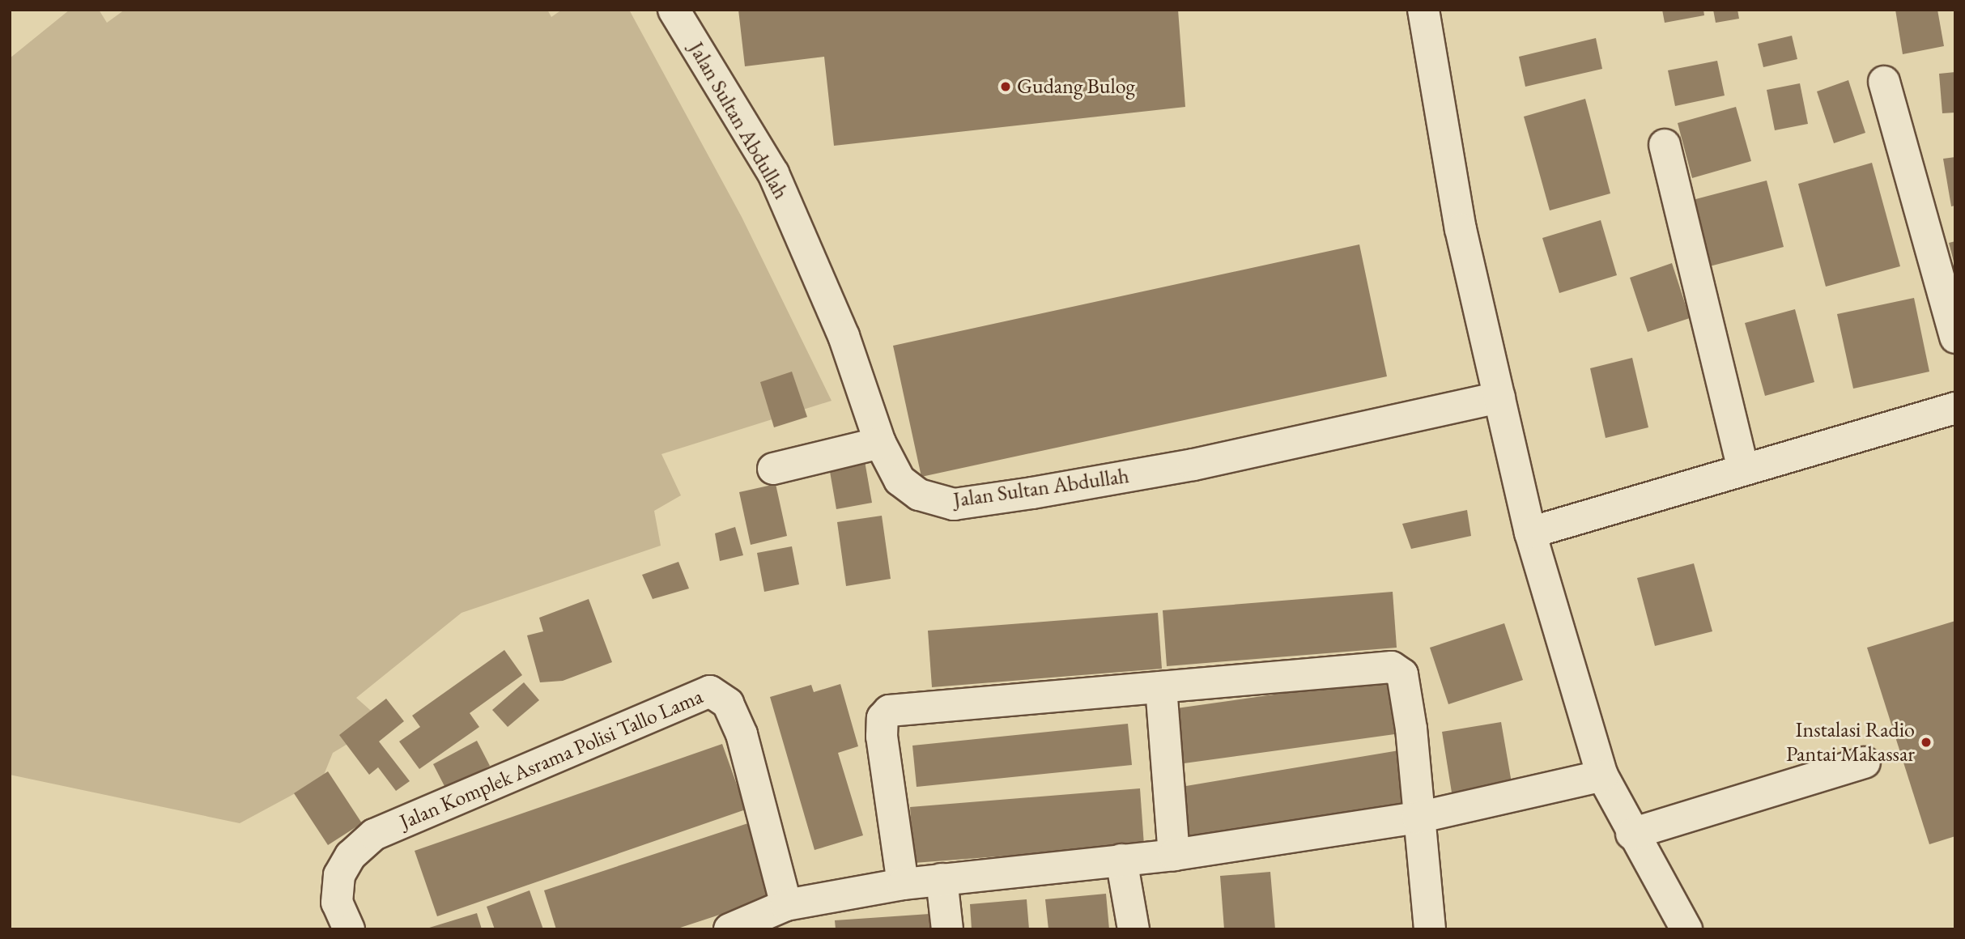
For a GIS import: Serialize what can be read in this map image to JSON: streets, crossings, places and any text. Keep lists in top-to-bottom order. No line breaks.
{"streets":{"street":["Jalan Sultan Abdullah","Jalan Komplek Asrama Polisi Tallo Lama"]},"places":["Gudang Bulog","Instalasi Radio Pantai Makassar"]}
